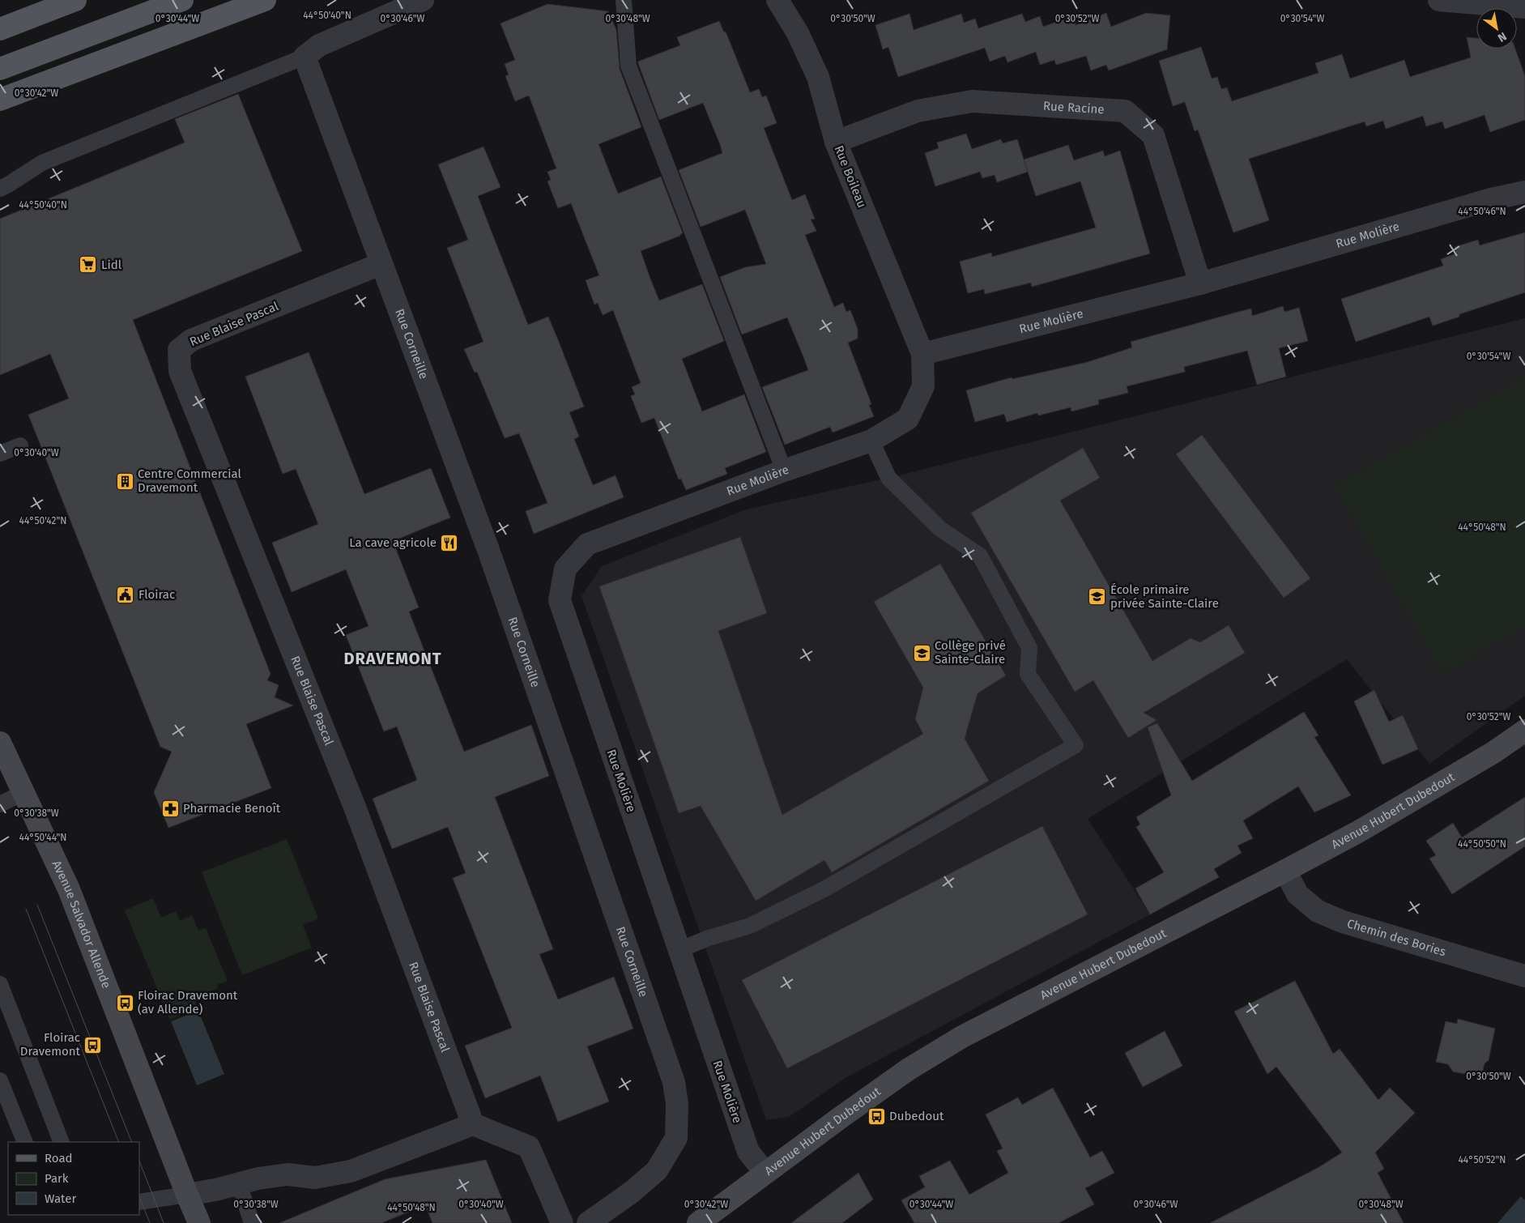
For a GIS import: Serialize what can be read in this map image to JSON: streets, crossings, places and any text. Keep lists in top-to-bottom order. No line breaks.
{"streets":{"main road":["Avenue Hubert Dubedout","Avenue Salvador Allende"],"street":["Rue Racine","Rue Boileau","Rue Molière","Rue Blaise Pascal","Rue Corneille","Chemin des Bories"]},"crossings":[["Rue Racine","Rue Boileau"],["Rue Racine","Rue Molière"],["Rue Boileau","Rue Molière"],["Rue Molière","Avenue Hubert Dubedout"],["Rue Blaise Pascal","Rue Corneille"],["Avenue Hubert Dubedout","Chemin des Bories"]],"districts":["DRAVEMONT"],"places":{"supermarket":["Lidl"],"building":["Centre Commercial Dravemont"],"restaurant":["La cave agricole"],"public building":["Floirac"],"school or university":["École primaire privée Sainte-Claire","Collège privé Sainte-Claire"],"pharmacy":["Pharmacie Benoît"],"bus stop":["Floirac Dravemont (av Allende)","Floirac Dravemont","Dubedout"]},"legend":["Road","Park","Water"],"north":"bottom right","coordinates":["44°50'40\"N","0°30'54\"W","0°30'44\"W","0°30'46\"W","0°30'48\"W","0°30'50\"W","0°30'52\"W","0°30'42\"W","44°50'46\"N","0°30'40\"W","44°50'42\"N","44°50'48\"N","0°30'38\"W","44°50'44\"N","44°50'50\"N","44°50'52\"N"]}
